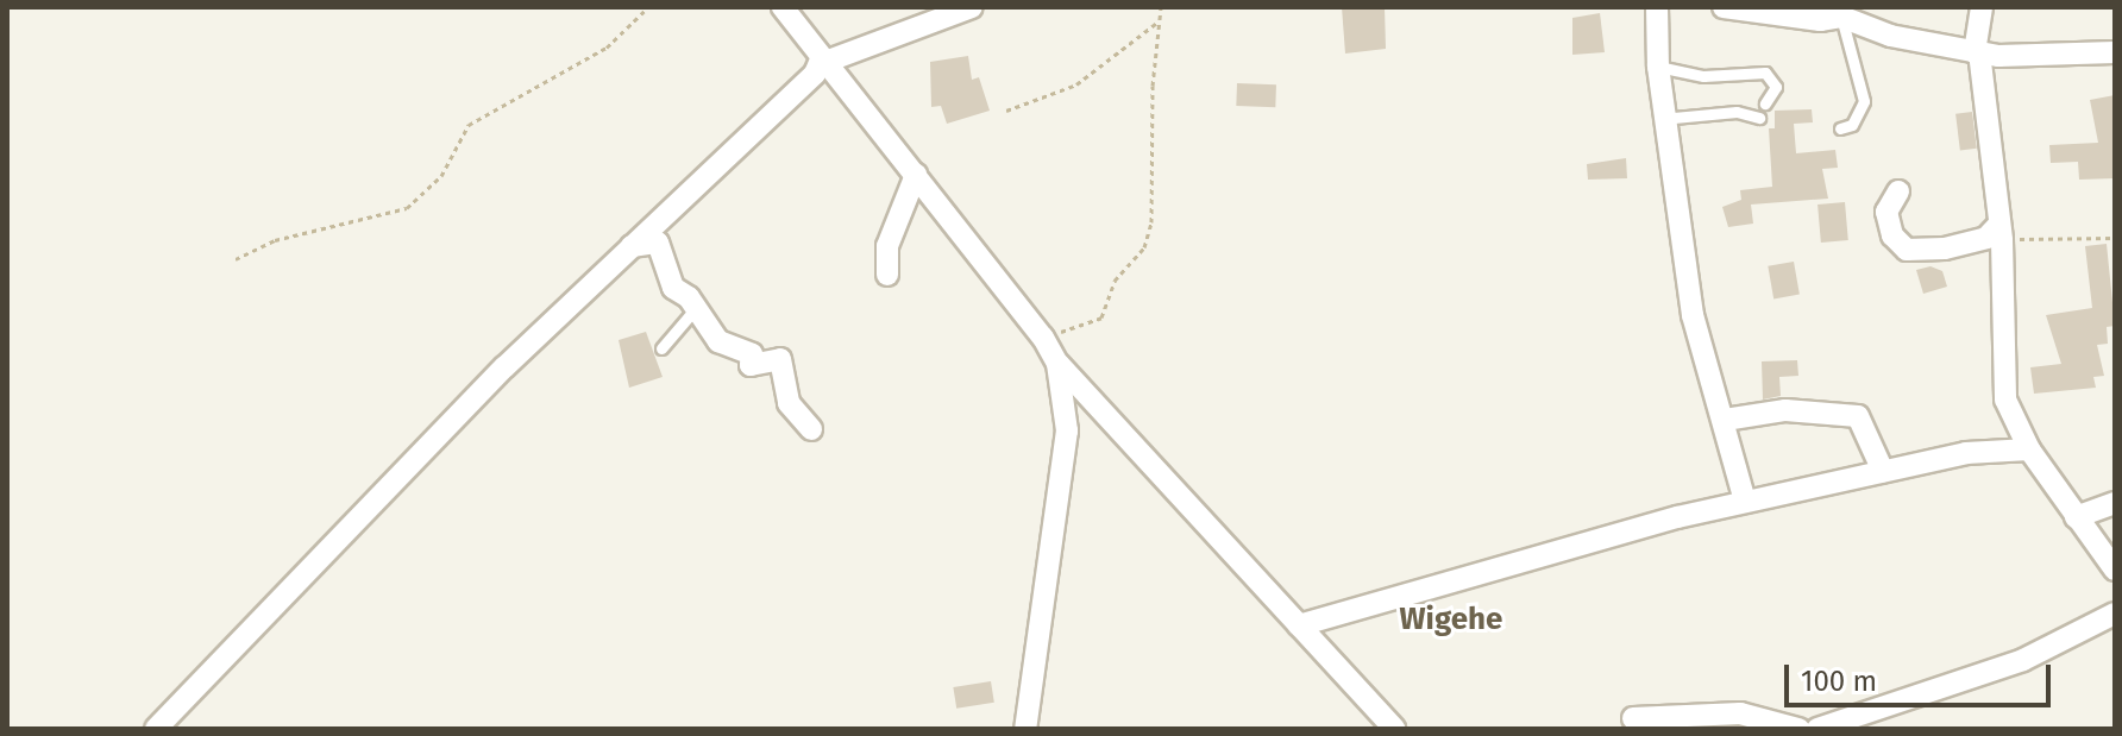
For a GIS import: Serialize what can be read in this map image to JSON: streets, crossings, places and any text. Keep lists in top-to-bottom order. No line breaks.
{"districts":["Wigehe"],"scale_bar":"100 m"}
